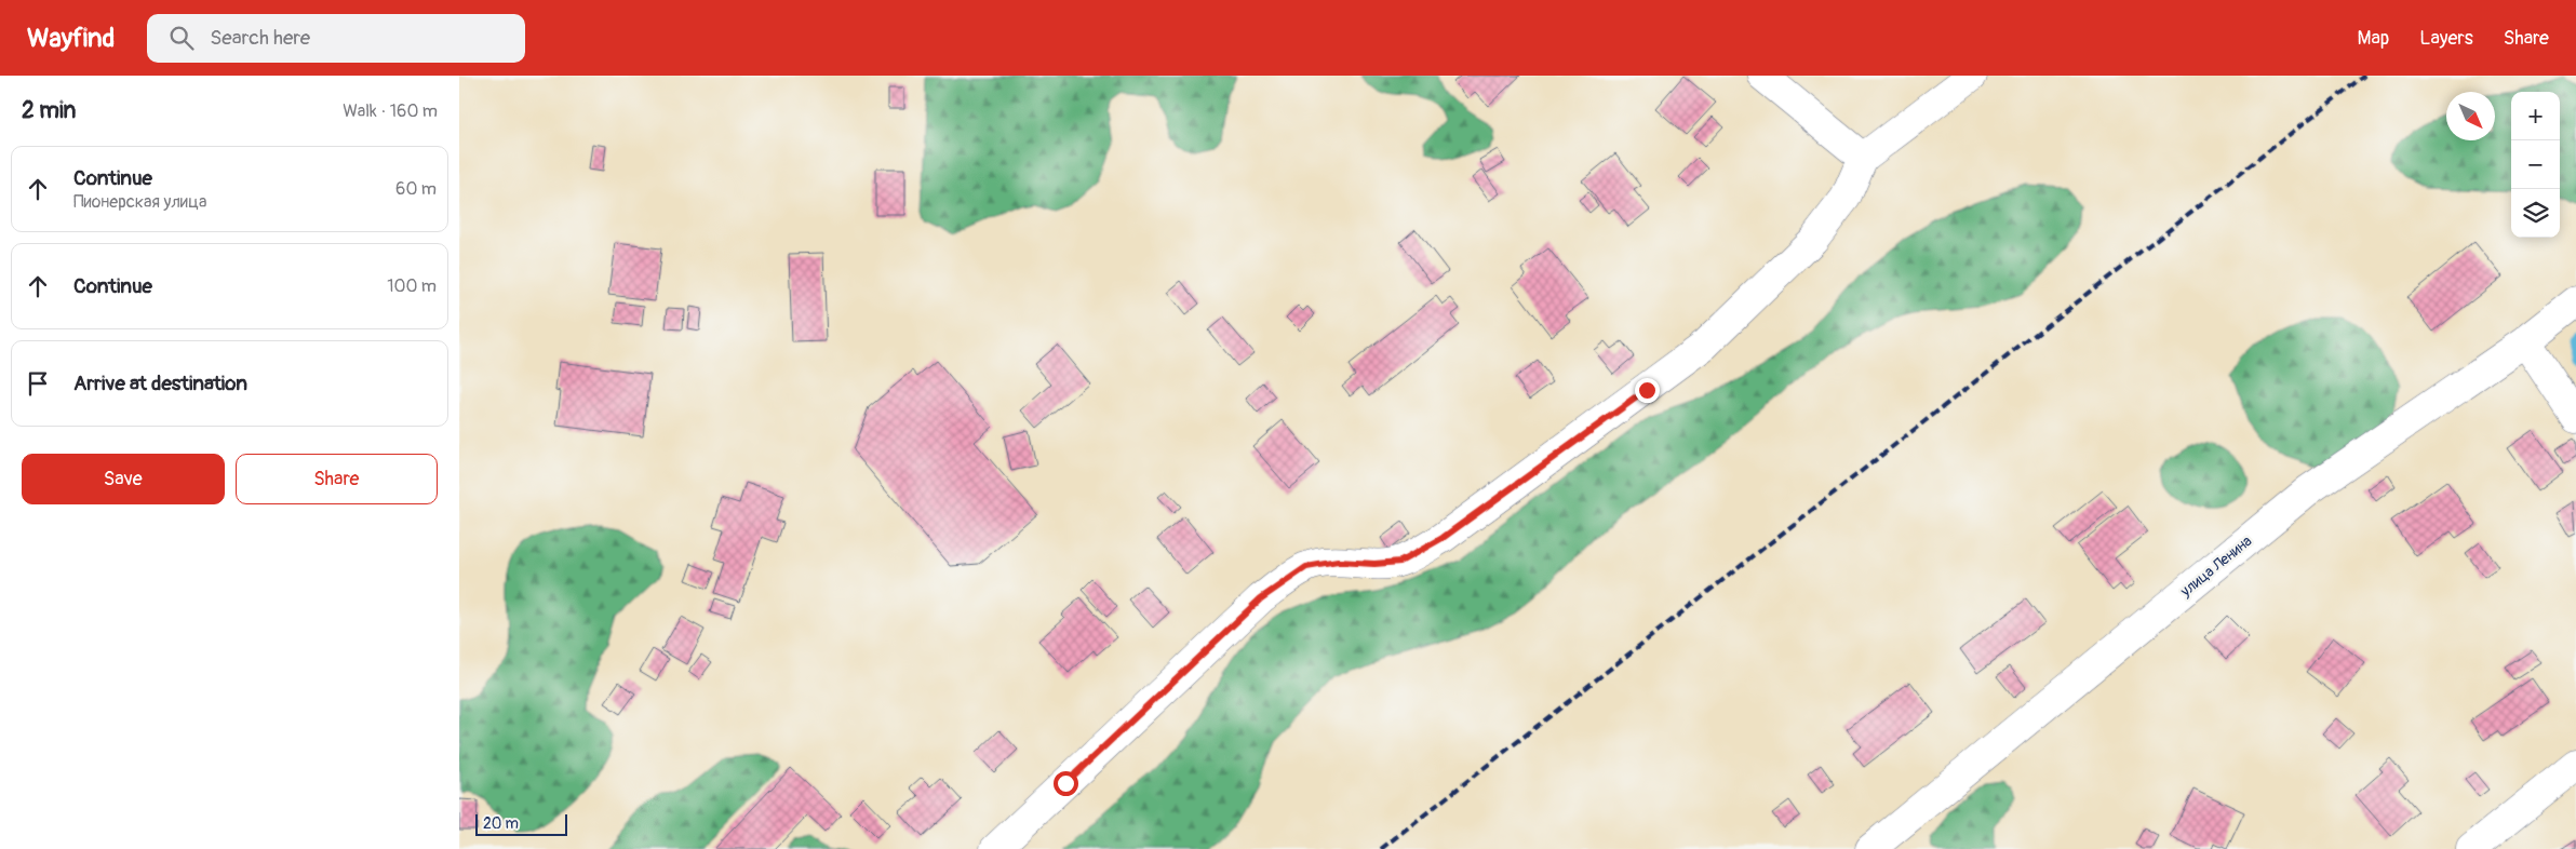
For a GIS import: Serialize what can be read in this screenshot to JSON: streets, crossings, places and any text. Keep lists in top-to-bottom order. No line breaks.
{"streets":{"street":["улица Ленина"]},"scale_bar":"20 m","north":"bottom right","page":{"header":"Wayfind","search":"Search here","nav":["Map","Layers","Share"],"heading":["2 min","Walk · 160 m"],"map_buttons":["+","−"],"list":[["Continue","Пионерская улица","60 m"],["Continue","100 m"],"Arrive at destination"],"buttons":["Save","Share"],"scale":"20 m"}}
